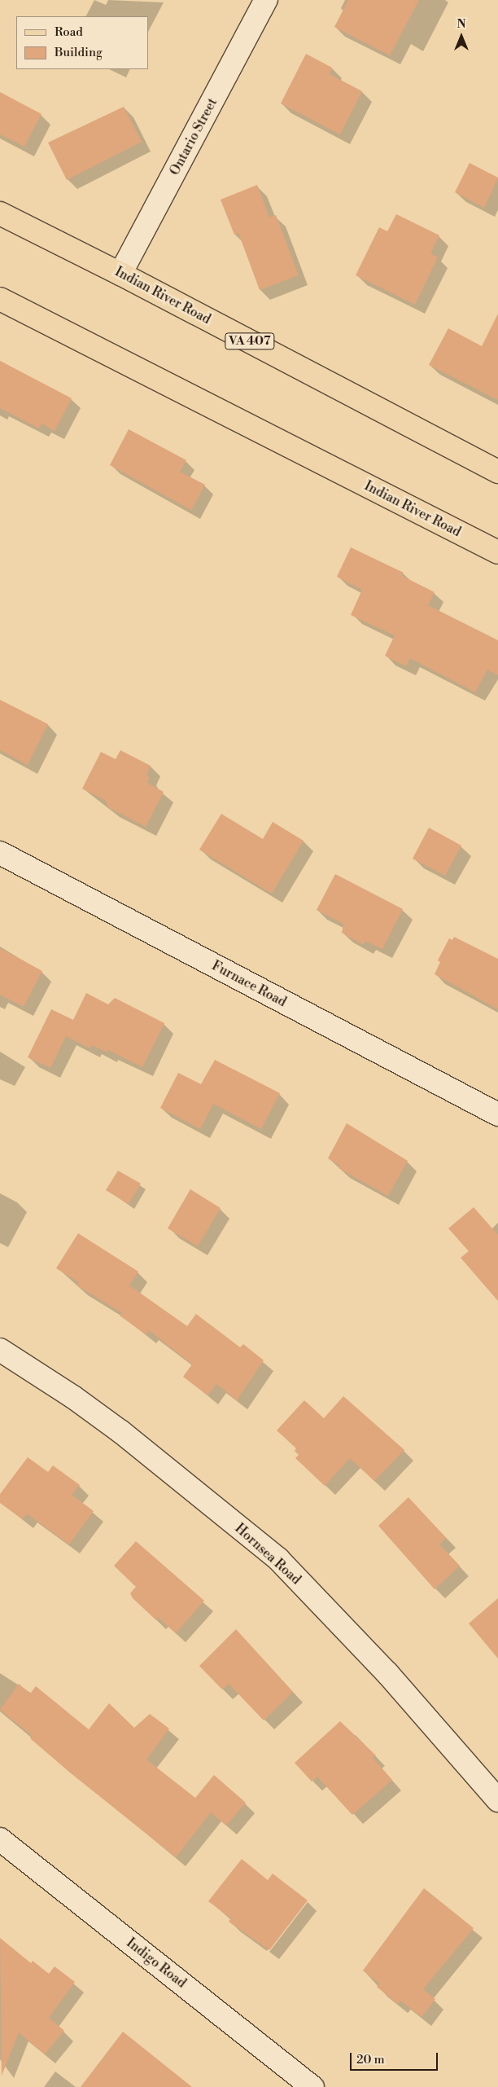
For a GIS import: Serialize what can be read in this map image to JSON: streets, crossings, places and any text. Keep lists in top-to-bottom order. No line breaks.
{"streets":{"main road":["Indian River Road","VA 407"],"street":["Ontario Street","Furnace Road","Hornsea Road","Indigo Road"]},"crossings":[["Ontario Street","Indian River Road"]],"legend":["Road","Building"],"scale_bar":"20 m","north":"top"}
